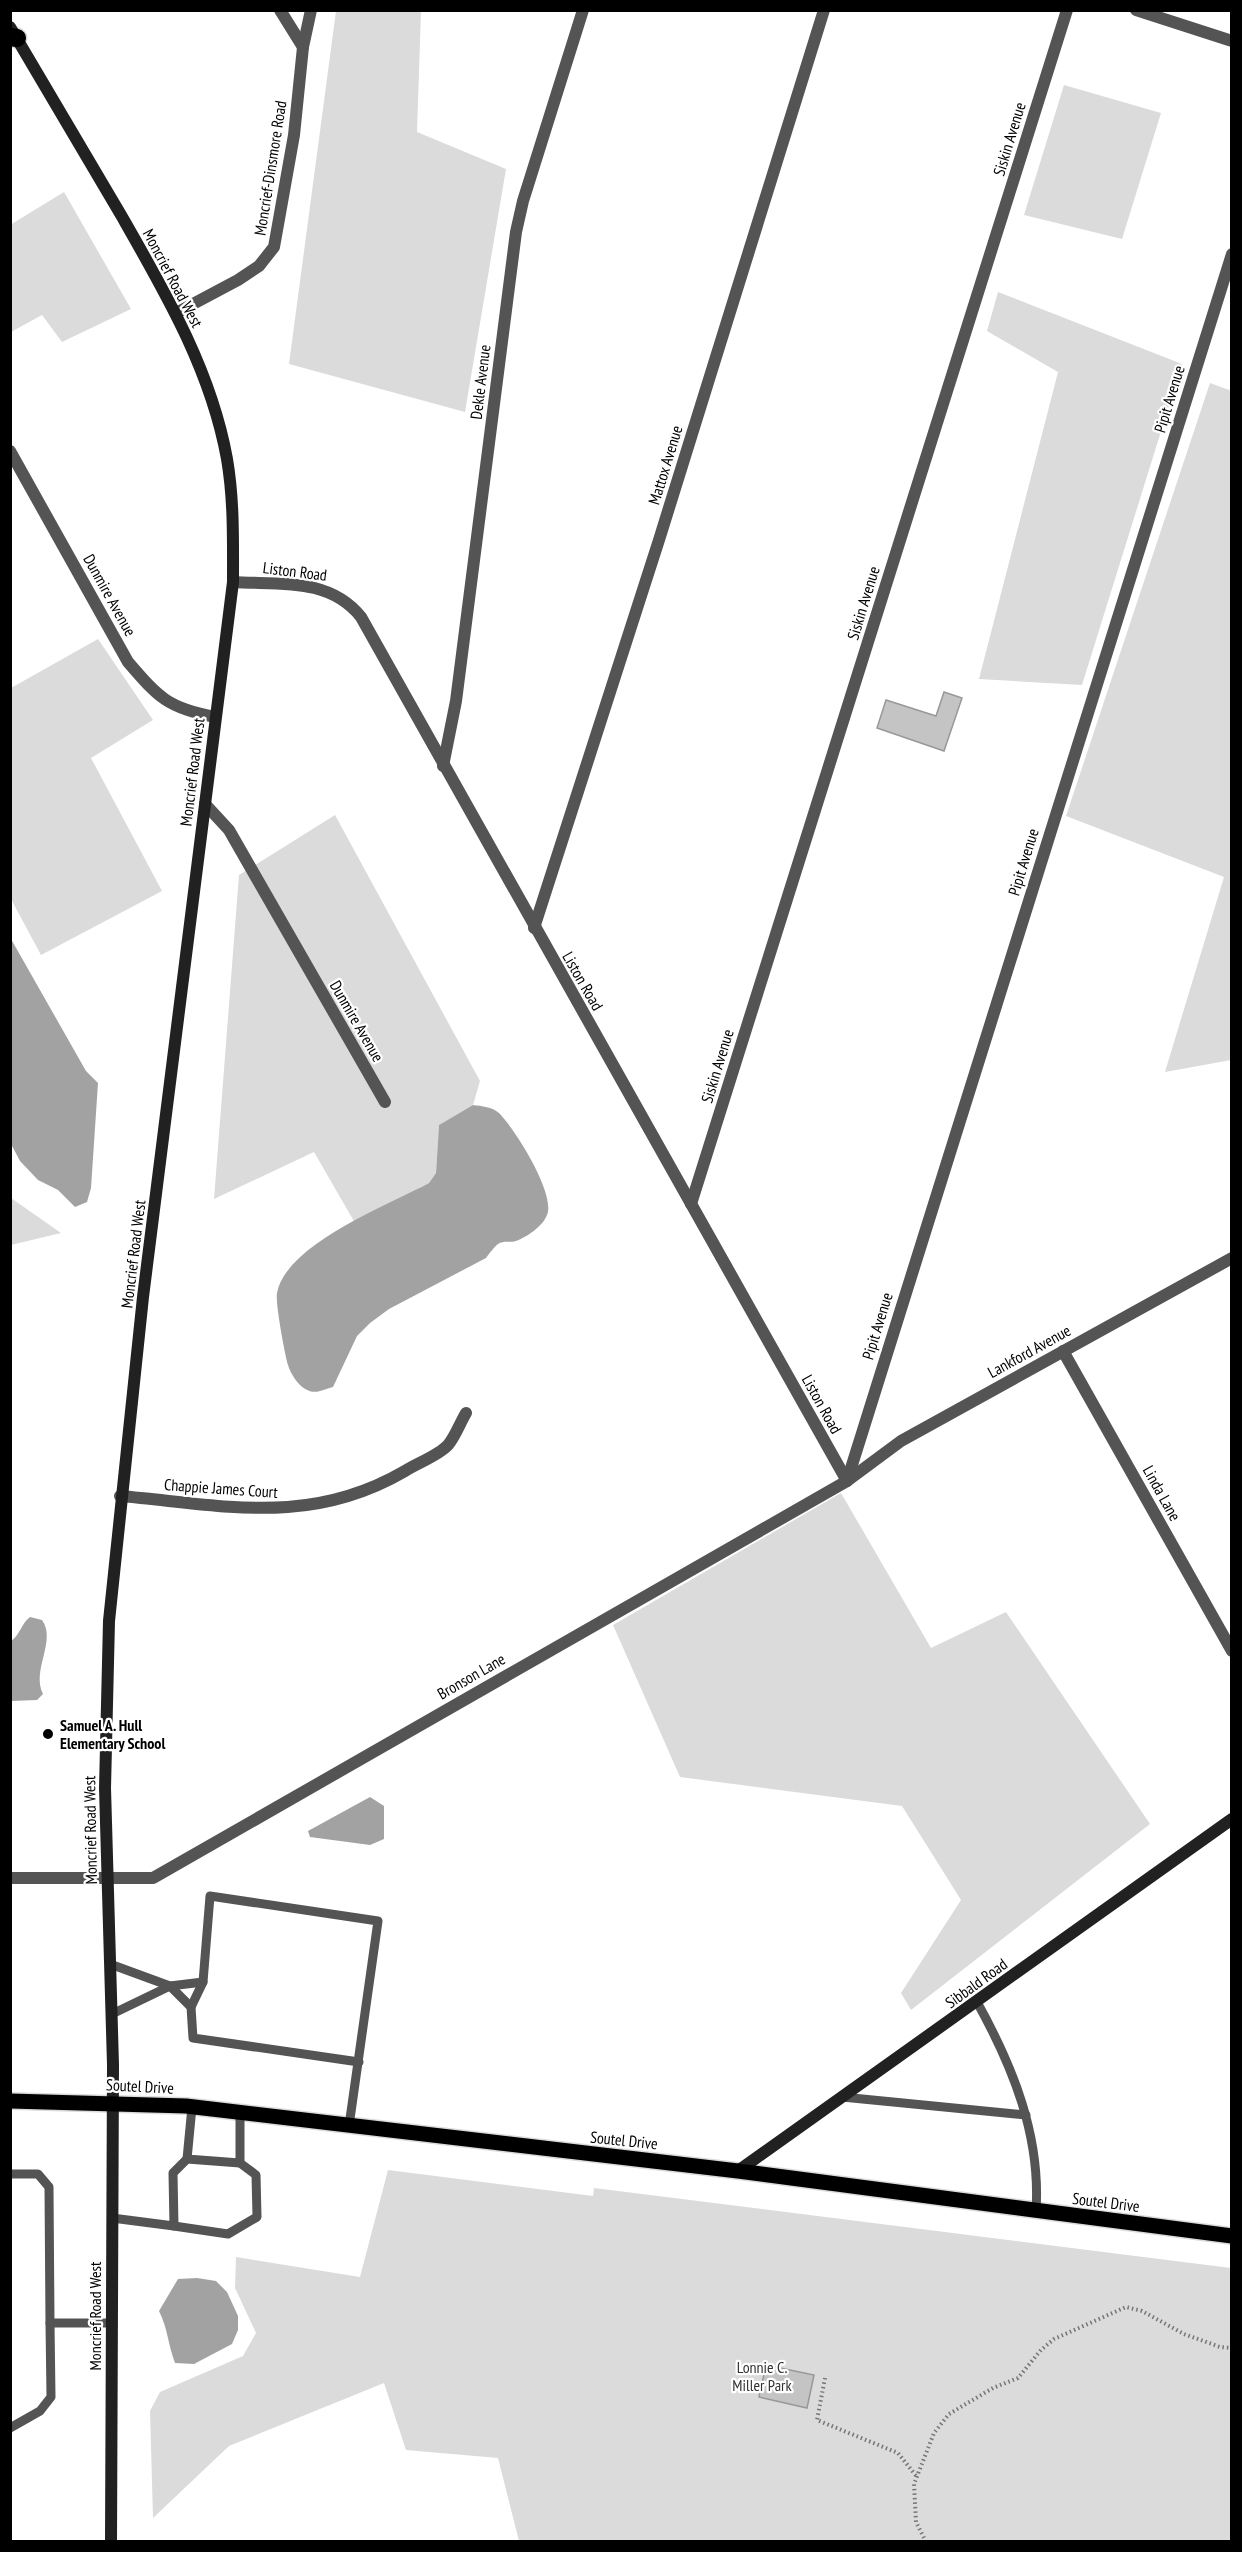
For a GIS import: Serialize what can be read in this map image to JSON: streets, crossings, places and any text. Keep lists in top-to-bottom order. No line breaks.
{"streets":{"main road":["Moncrief Road West","Sibbald Road","Soutel Drive"],"street":["Siskin Avenue","Moncrief-Dinsmore Road","Dekle Avenue","Pipit Avenue","Mattox Avenue","Liston Road","Dunmire Avenue","Lankford Avenue","Chappie James Court","Linda Lane","Bronson Lane"]},"crossings":[["Siskin Avenue","Liston Road"],["Moncrief-Dinsmore Road","Moncrief Road West"],["Moncrief Road West","Liston Road"],["Moncrief Road West","Dunmire Avenue"],["Moncrief Road West","Chappie James Court"],["Moncrief Road West","Bronson Lane"],["Moncrief Road West","Soutel Drive"],["Dekle Avenue","Liston Road"],["Pipit Avenue","Liston Road"],["Pipit Avenue","Lankford Avenue"],["Pipit Avenue","Bronson Lane"],["Mattox Avenue","Liston Road"],["Liston Road","Lankford Avenue"],["Liston Road","Bronson Lane"],["Lankford Avenue","Linda Lane"],["Lankford Avenue","Bronson Lane"],["Sibbald Road","Soutel Drive"]],"parks":["Lonnie C. Miller Park"],"places":["Samuel A. Hull Elementary School"]}
